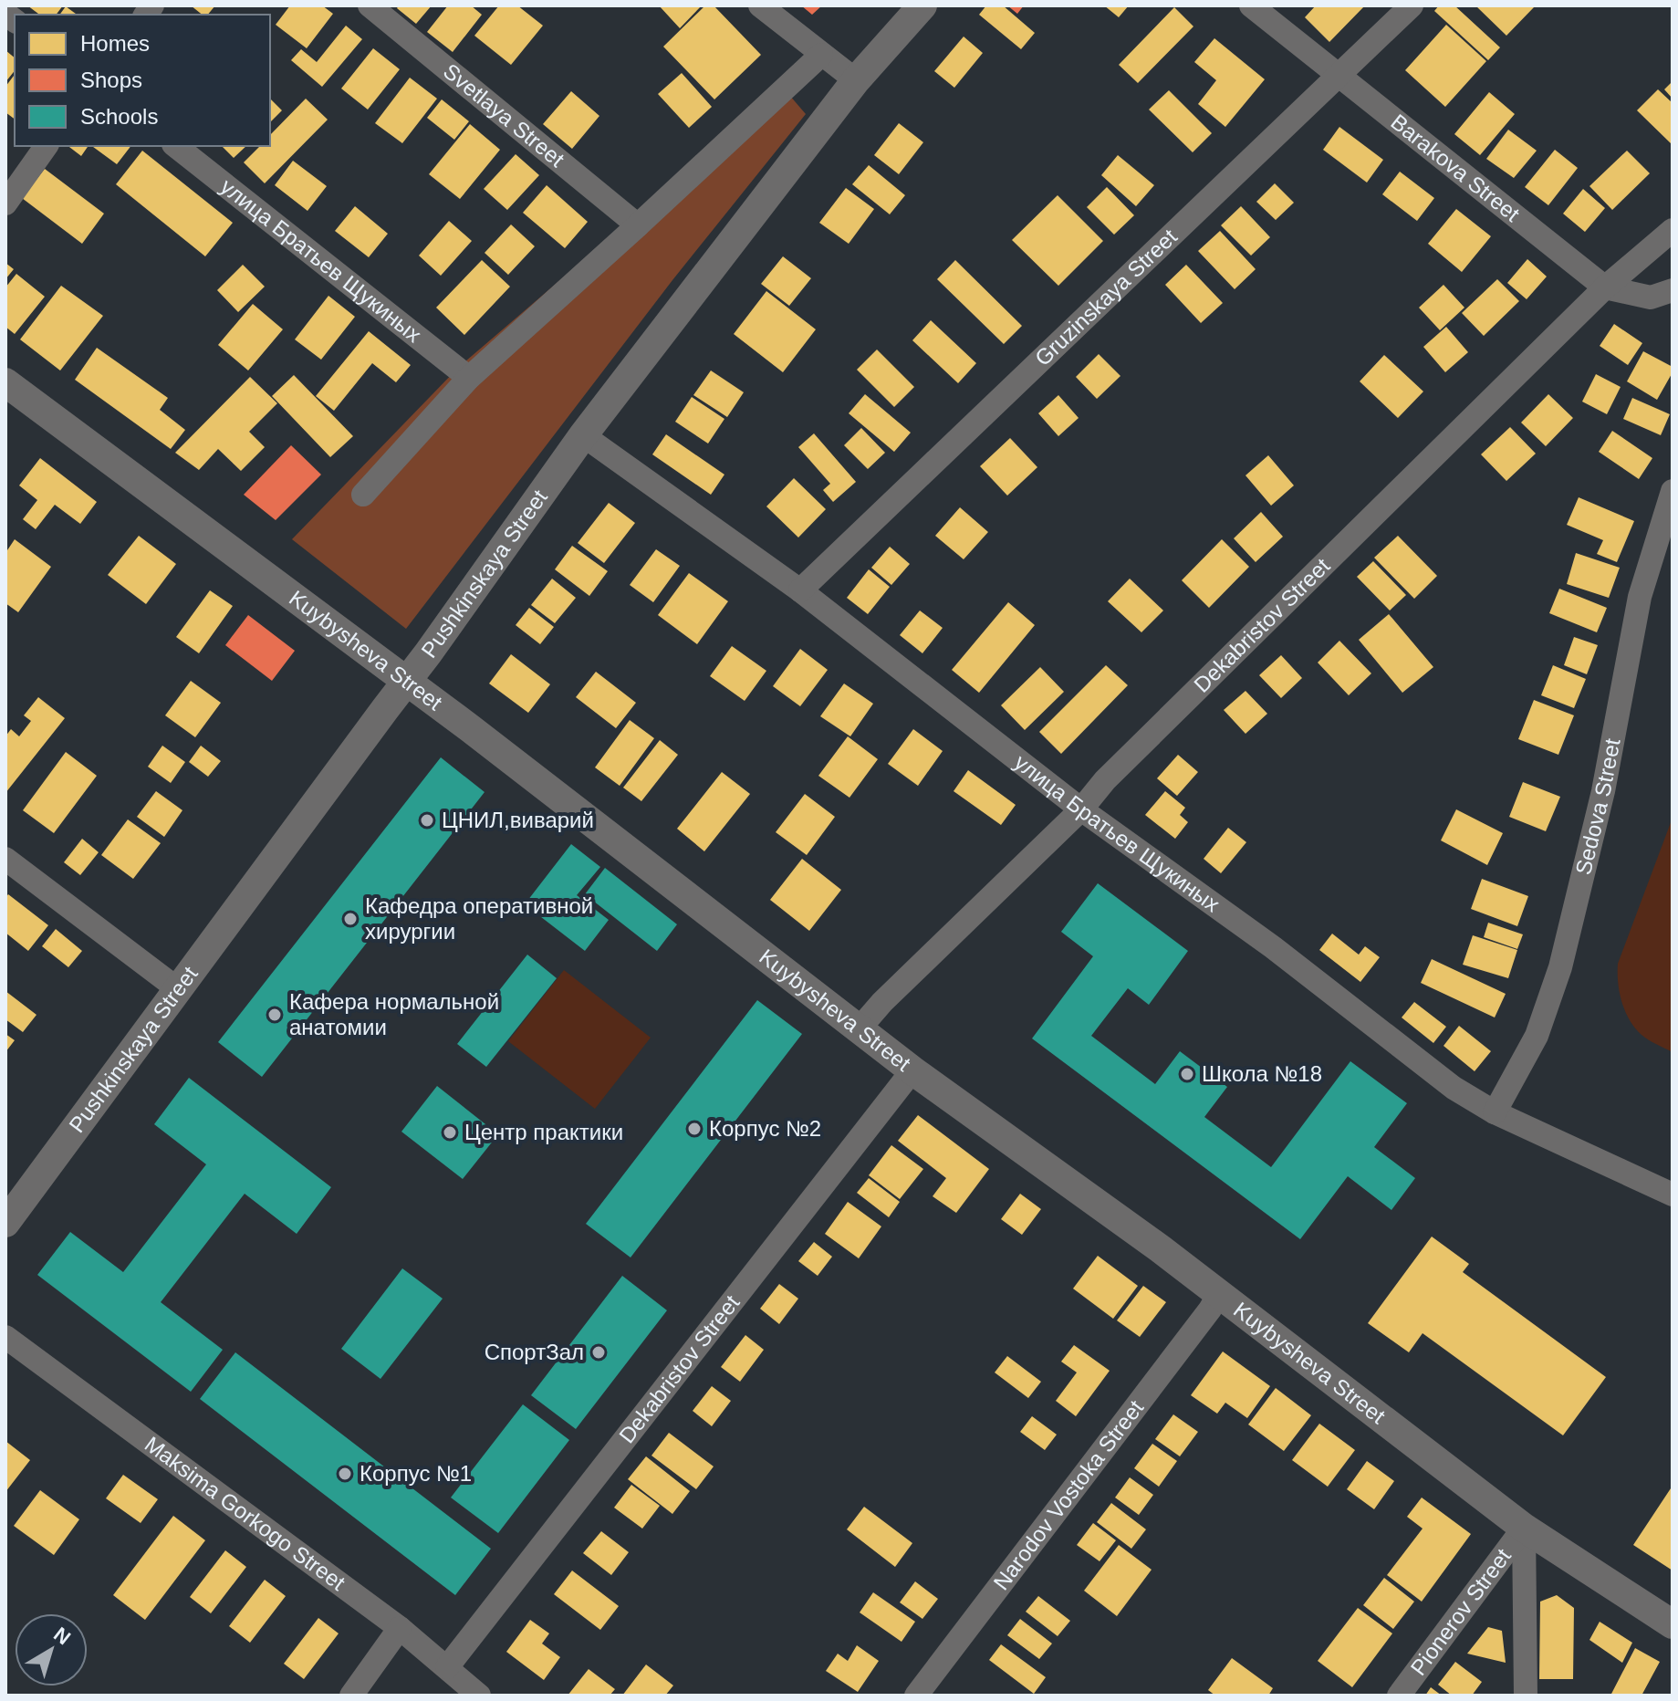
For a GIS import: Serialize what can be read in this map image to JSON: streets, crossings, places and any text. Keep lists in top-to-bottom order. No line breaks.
{"streets":{"street":["Svetlaya Street","Barakova Street","улица Братьев Щукиных","Gruzinskaya Street","Pushkinskaya Street","Dekabristov Street","Kuybysheva Street","Sedova Street","Narodov Vostoka Street","Maksima Gorkogo Street","Pionerov Street"]},"crossings":[["Barakova Street","Gruzinskaya Street"],["Barakova Street","Dekabristov Street"],["улица Братьев Щукиных","Gruzinskaya Street"],["улица Братьев Щукиных","Pushkinskaya Street"],["улица Братьев Щукиных","Dekabristov Street"],["улица Братьев Щукиных","Sedova Street"],["Pushkinskaya Street","Kuybysheva Street"],["Dekabristov Street","Kuybysheva Street"],["Dekabristov Street","Maksima Gorkogo Street"],["Kuybysheva Street","Narodov Vostoka Street"],["Kuybysheva Street","Pionerov Street"]],"places":["ЦНИЛ,виварий","Кафедра оперативной хирургии","Кафера нормальной анатомии","Школа №18","Корпус №2","Центр практики","СпортЗал","Корпус №1"],"legend":["Homes","Shops","Schools"],"north":"top right"}
